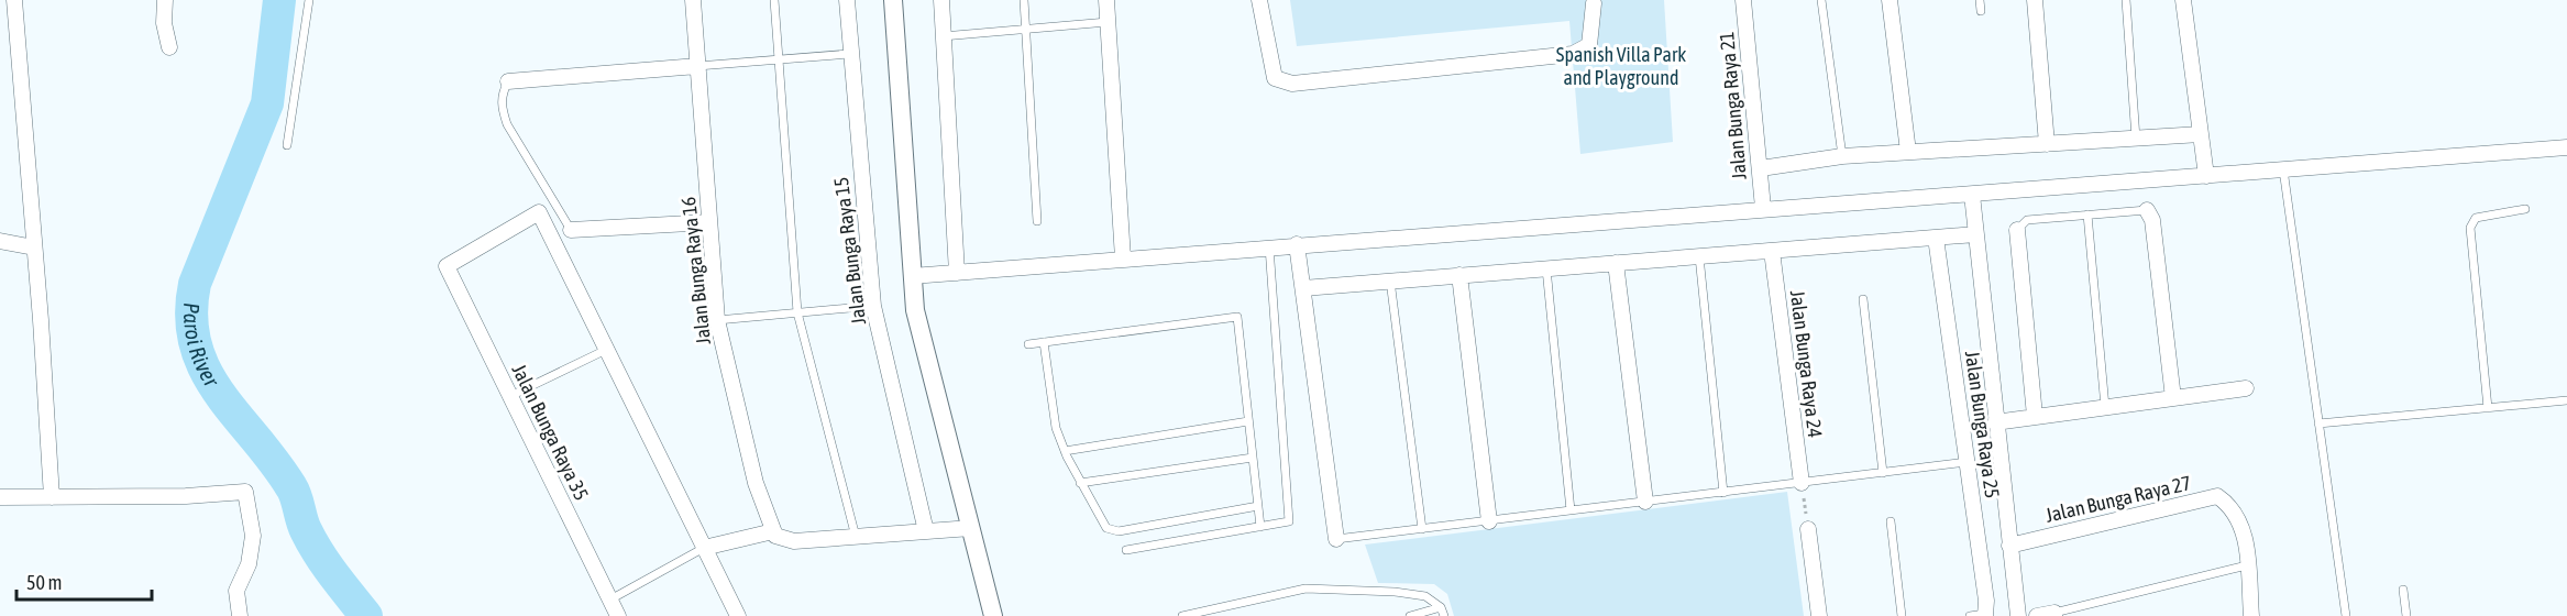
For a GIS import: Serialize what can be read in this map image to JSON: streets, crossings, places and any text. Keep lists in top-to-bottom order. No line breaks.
{"streets":{"street":["Jalan Bunga Raya 21","Jalan Bunga Raya 15","Jalan Bunga Raya 16","Jalan Bunga Raya 24","Jalan Bunga Raya 25","Jalan Bunga Raya 35","Jalan Bunga Raya 27"]},"water":["Paroi River"],"parks":["Spanish Villa Park and Playground"],"scale_bar":"50 m"}
